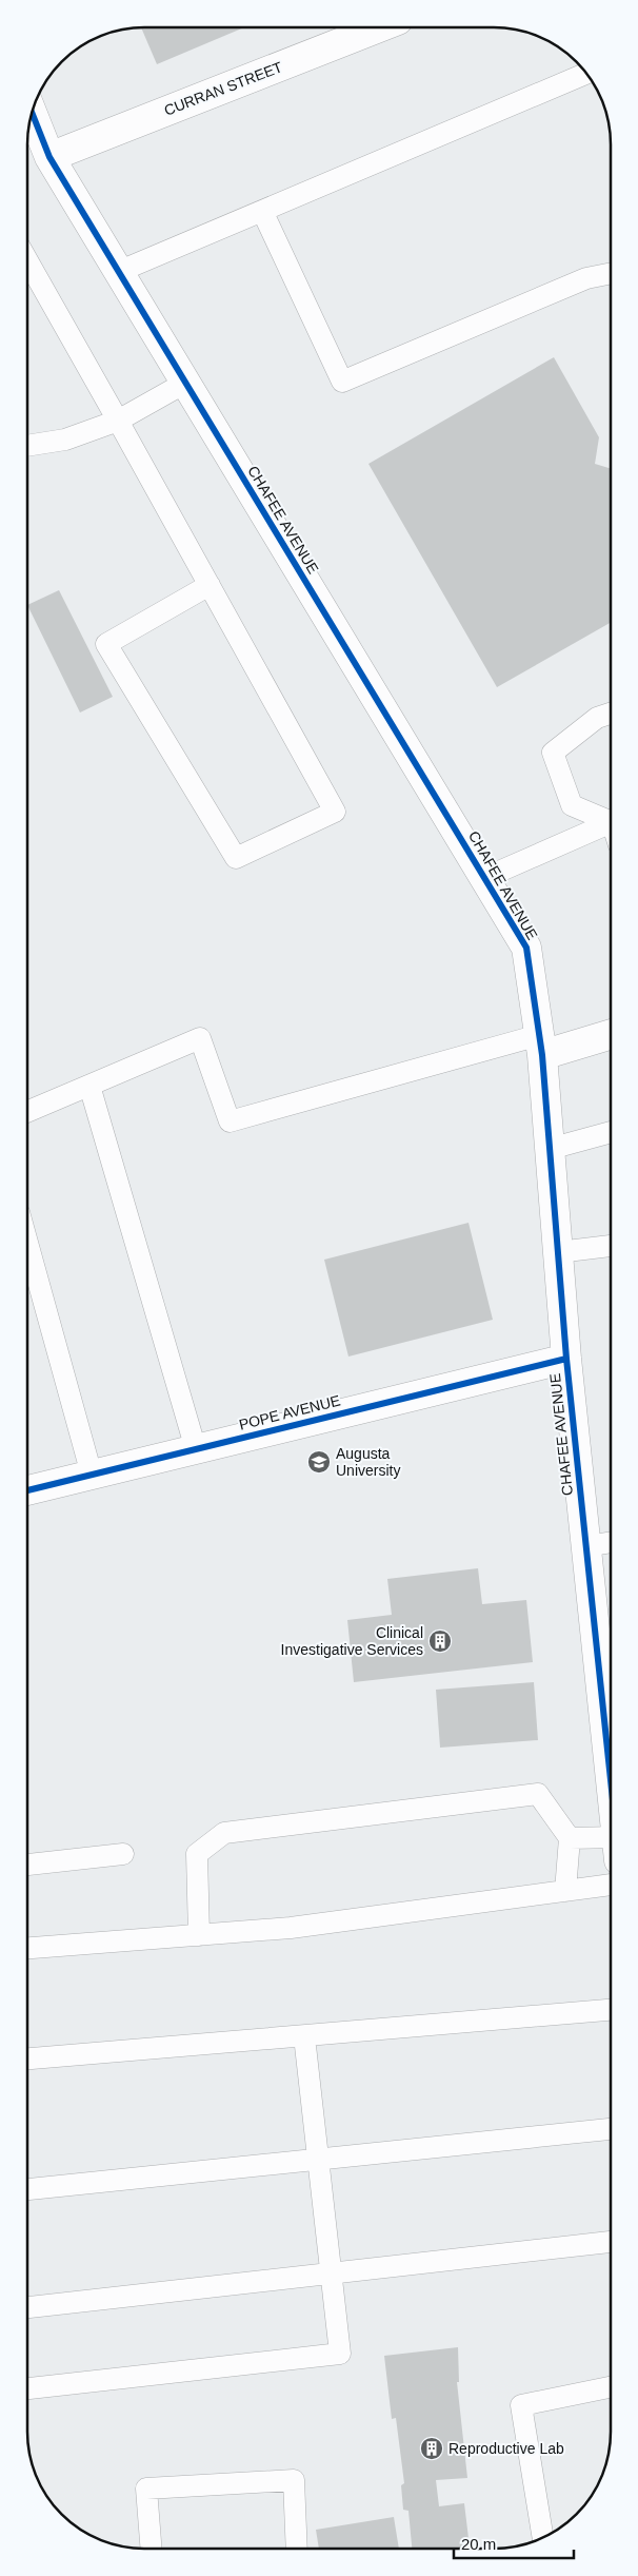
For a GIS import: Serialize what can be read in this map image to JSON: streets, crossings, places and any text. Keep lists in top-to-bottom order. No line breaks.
{"streets":{"street":["CURRAN STREET","CHAFEE AVENUE","POPE AVENUE"]},"crossings":[["CURRAN STREET","CHAFEE AVENUE"],["CHAFEE AVENUE","POPE AVENUE"]],"places":{"school or university":["Augusta University"],"building":["Clinical Investigative Services","Reproductive Lab"]},"scale_bar":"20 m"}
